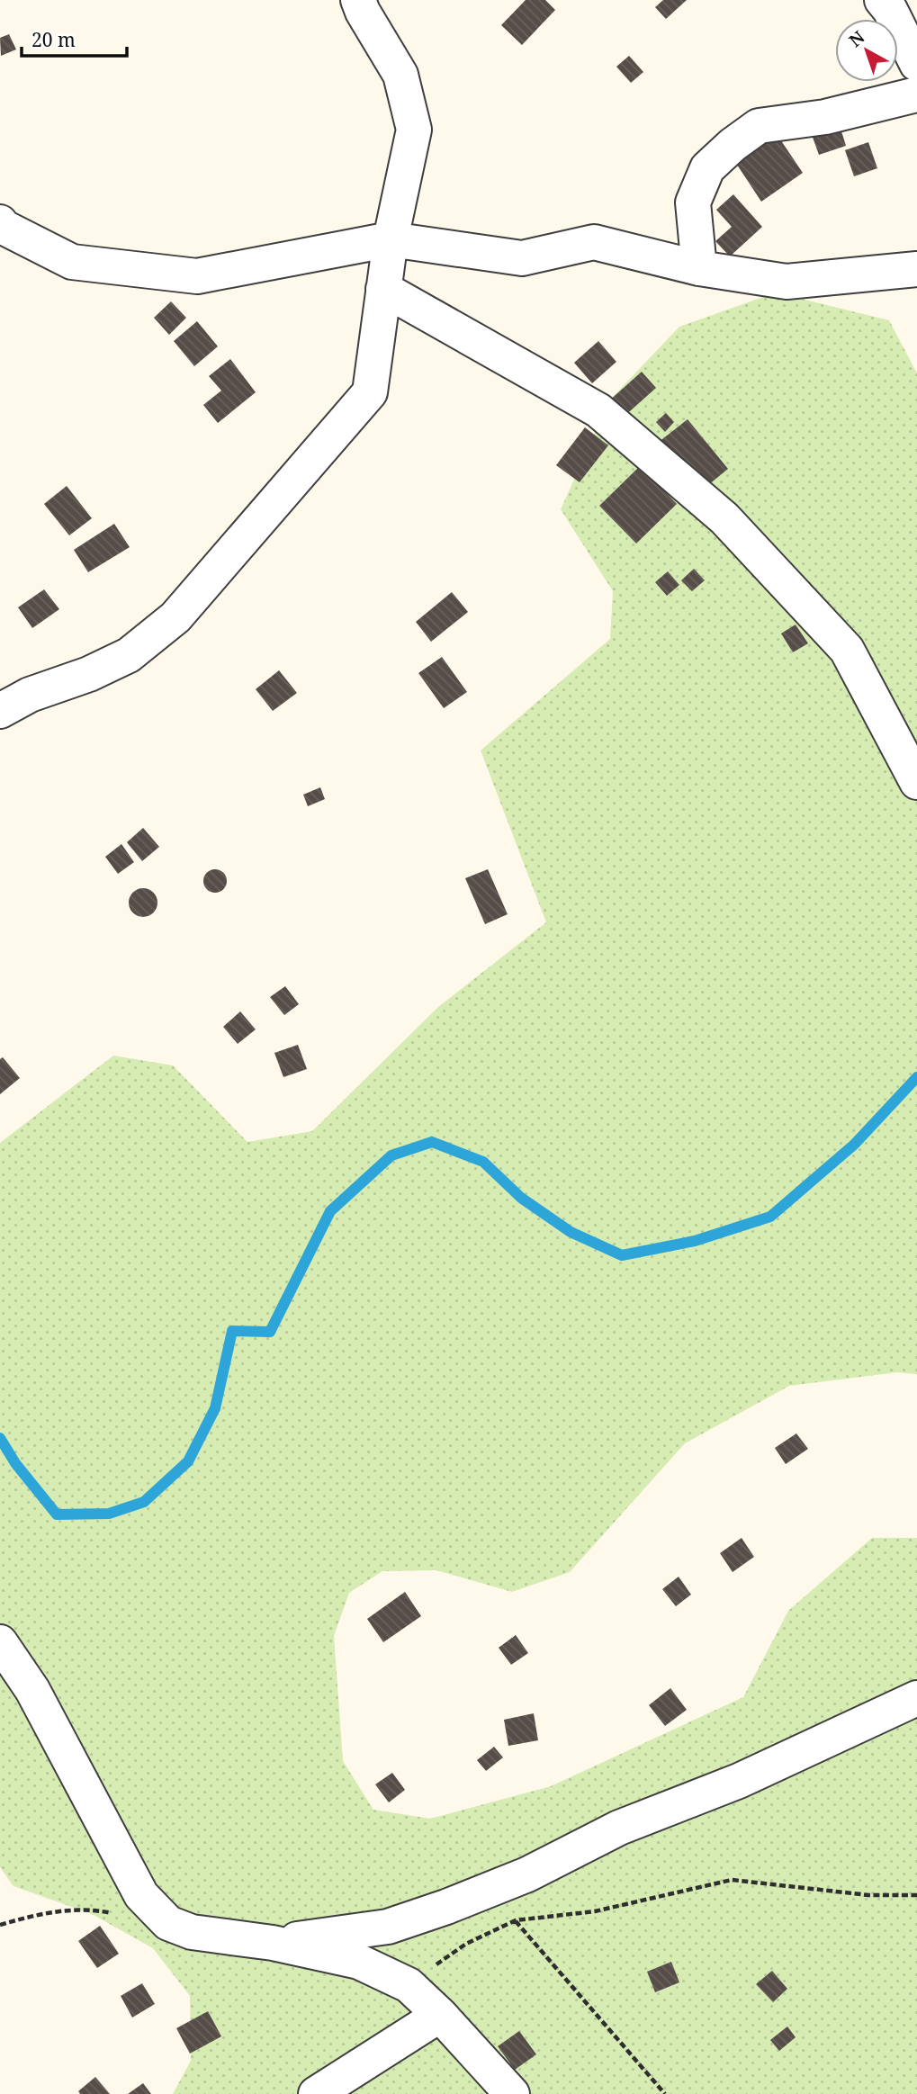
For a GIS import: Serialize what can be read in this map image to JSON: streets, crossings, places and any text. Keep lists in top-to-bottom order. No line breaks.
{"scale_bar":"20 m","north":"top left"}
